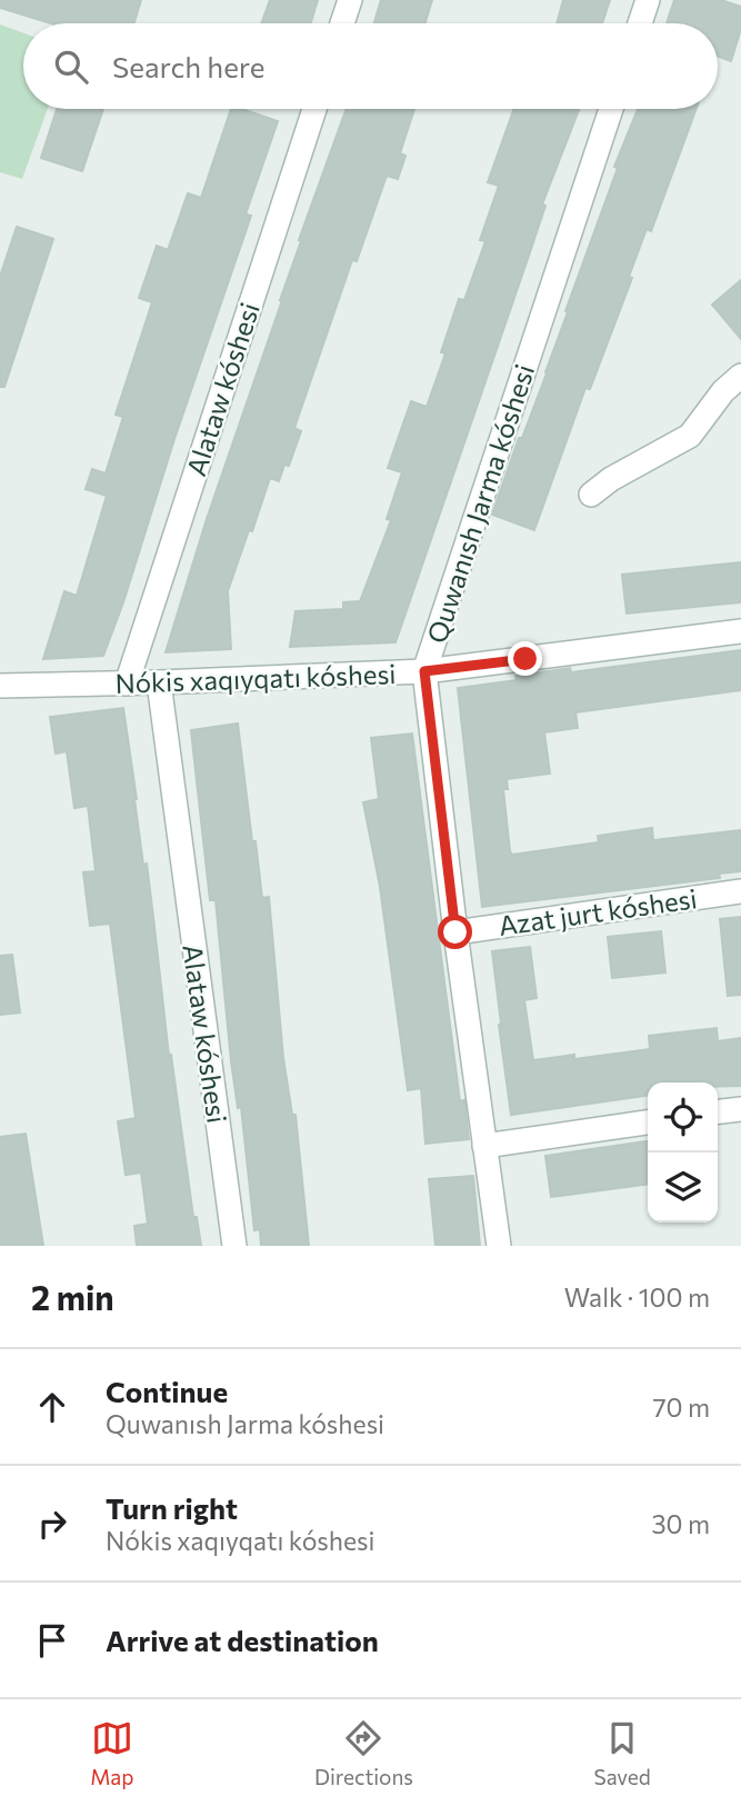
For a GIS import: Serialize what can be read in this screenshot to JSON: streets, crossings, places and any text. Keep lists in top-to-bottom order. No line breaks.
{"streets":{"street":["Alataw kóshesi","Quwanısh Jarma kóshesi","Nókis xaqıyqatı kóshesi","Azat jurt kóshesi"]},"crossings":[["Alataw kóshesi","Nókis xaqıyqatı kóshesi"],["Quwanısh Jarma kóshesi","Nókis xaqıyqatı kóshesi"],["Quwanısh Jarma kóshesi","Azat jurt kóshesi"]],"page":{"search":"Search here","heading":["2 min","Walk · 100 m"],"list":[["Continue","Quwanısh Jarma kóshesi","70 m"],["Turn right","Nókis xaqıyqatı kóshesi","30 m"],"Arrive at destination"],"nav":["Map","Directions","Saved"]}}
